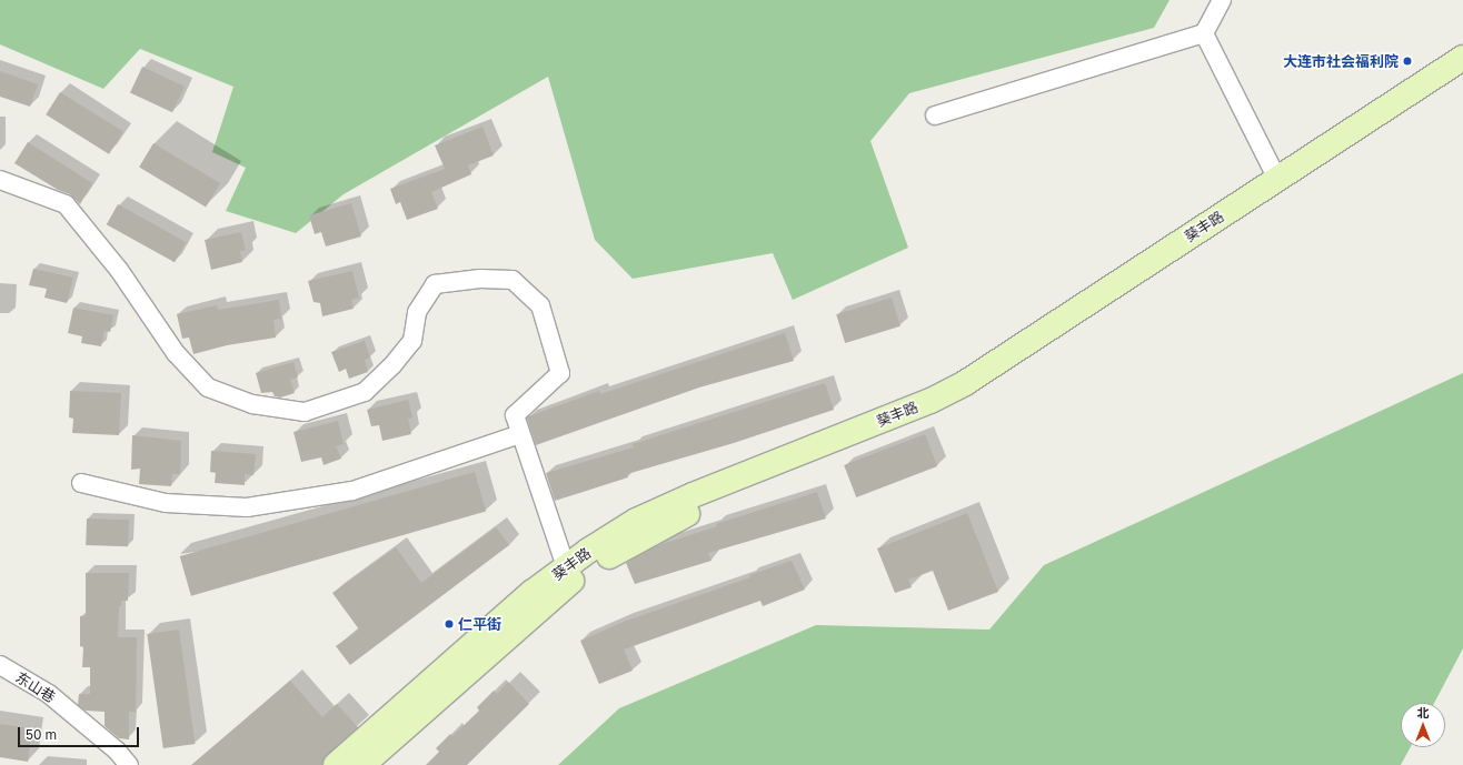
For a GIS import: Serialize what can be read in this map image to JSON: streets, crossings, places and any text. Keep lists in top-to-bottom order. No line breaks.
{"streets":{"main road":["葵丰路"],"street":["东山巷"]},"places":["大连市社会福利院","仁平街"],"scale_bar":"50 m","north":"top"}
